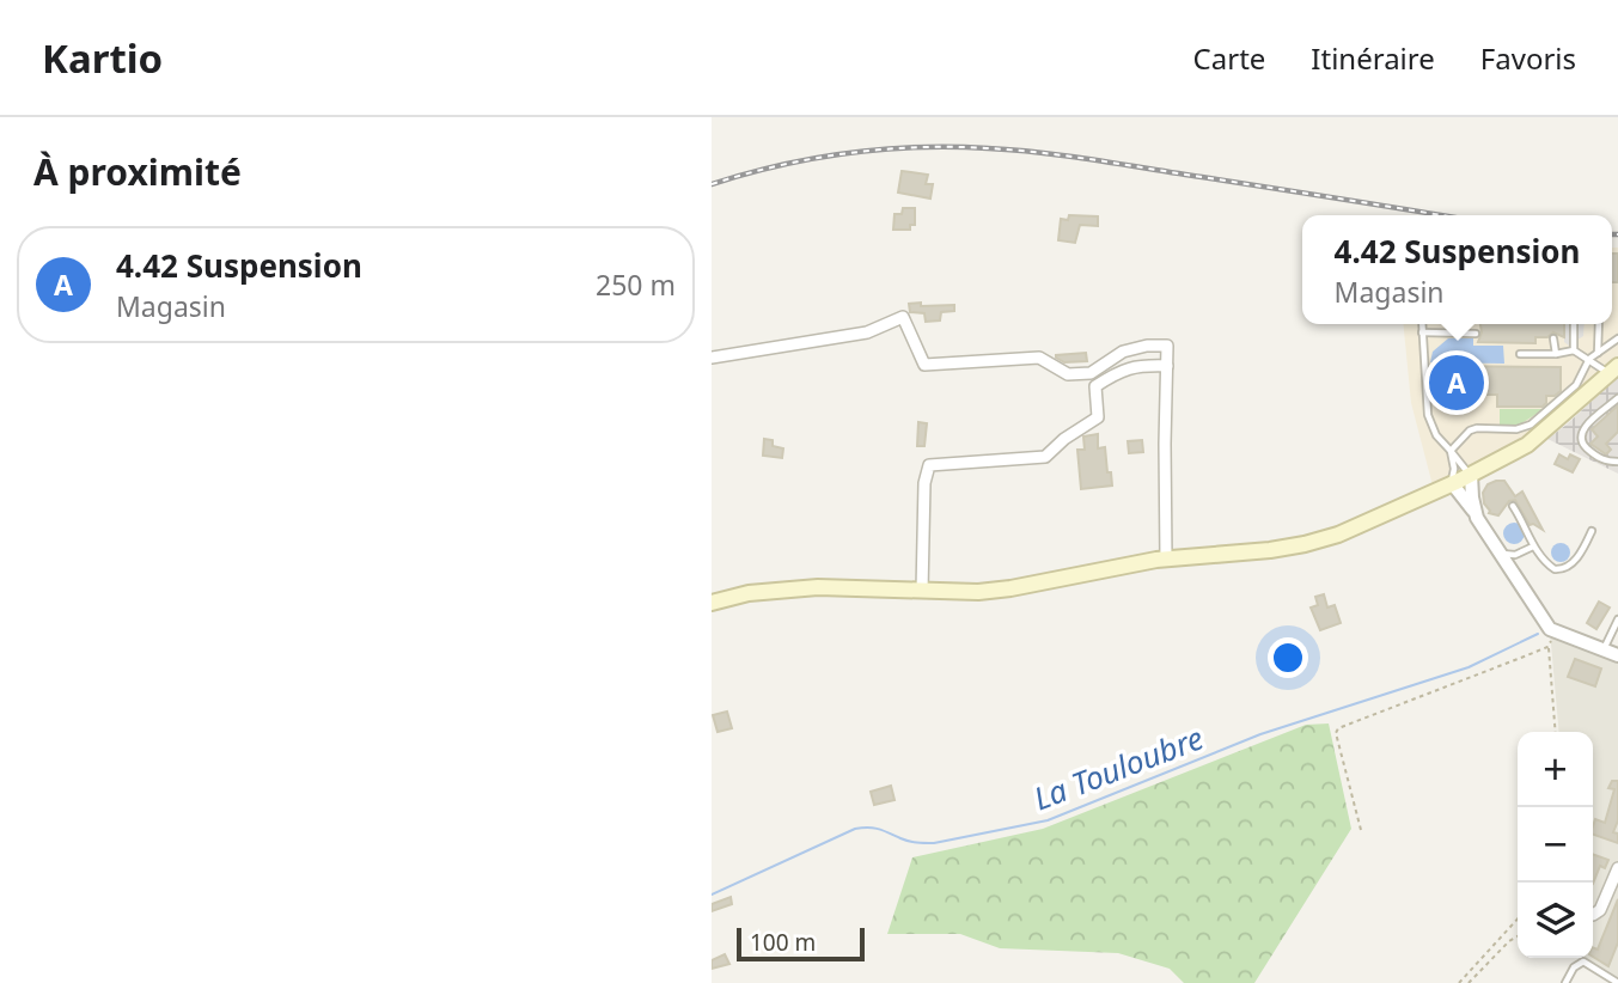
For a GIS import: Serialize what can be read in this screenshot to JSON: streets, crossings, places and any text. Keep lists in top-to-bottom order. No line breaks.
{"water":["La Touloubre"],"scale_bar":"100 m","page":{"header":"Kartio","nav":["Carte","Itinéraire","Favoris"],"heading":"À proximité","popup":["4.42 Suspension","Magasin"],"list":[{"mark":"A","name":"4.42 Suspension","note":"Magasin","value":"250 m"}],"pins":"A","map_buttons":["+","−"],"scale":"100 m"}}
